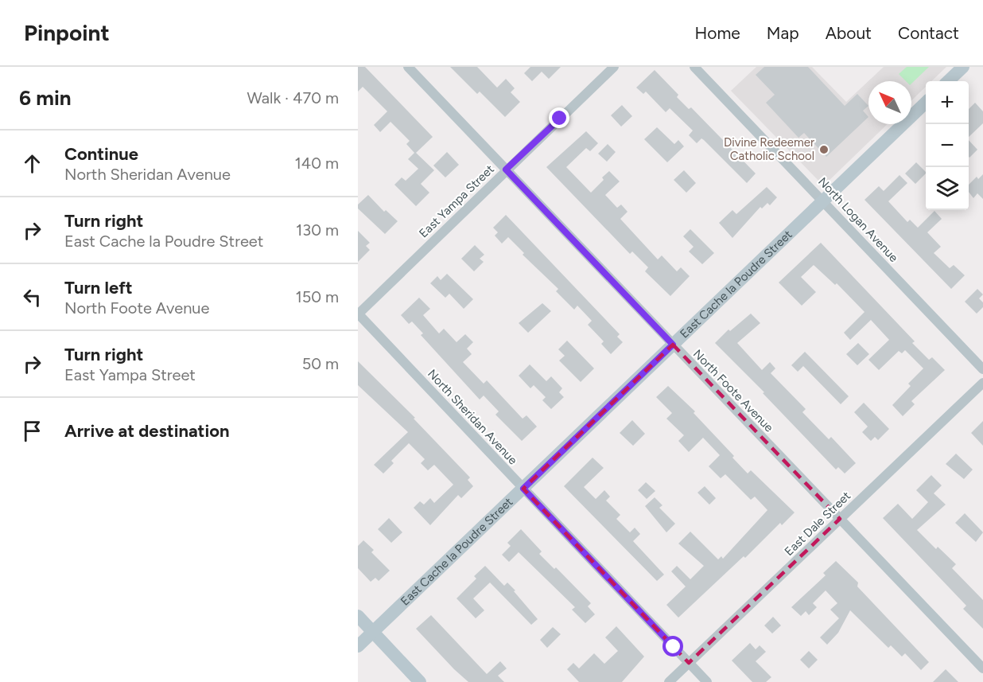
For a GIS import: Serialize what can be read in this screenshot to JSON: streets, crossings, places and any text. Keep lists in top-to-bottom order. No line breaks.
{"streets":{"street":["East Yampa Street","North Logan Avenue","East Cache la Poudre Street","North Foote Avenue","North Sheridan Avenue","East Dale Street"]},"crossings":[["East Yampa Street","North Foote Avenue"],["East Yampa Street","North Sheridan Avenue"],["North Logan Avenue","East Cache la Poudre Street"],["East Cache la Poudre Street","North Foote Avenue"],["East Cache la Poudre Street","North Sheridan Avenue"],["North Foote Avenue","East Dale Street"],["North Sheridan Avenue","East Dale Street"]],"places":["Divine Redeemer Catholic School"],"north":"top left","page":{"header":"Pinpoint","nav":["Home","Map","About","Contact"],"heading":["6 min","Walk · 470 m"],"map_buttons":["+","−"],"list":[["Continue","North Sheridan Avenue","140 m"],["Turn right","East Cache la Poudre Street","130 m"],["Turn left","North Foote Avenue","150 m"],["Turn right","East Yampa Street","50 m"],"Arrive at destination"]}}
